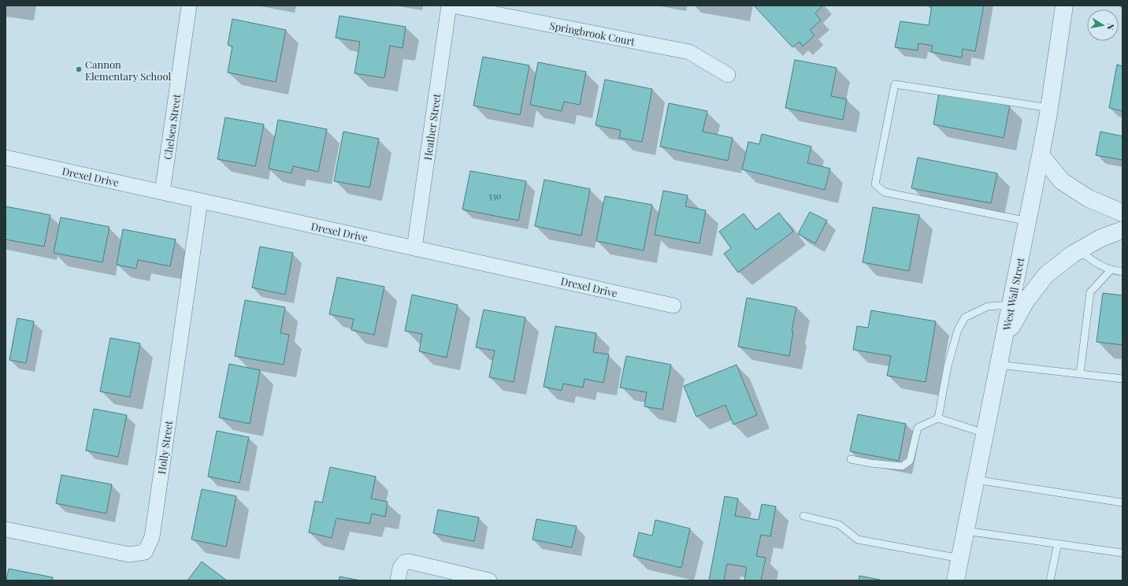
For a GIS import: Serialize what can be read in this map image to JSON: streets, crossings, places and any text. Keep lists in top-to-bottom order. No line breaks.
{"streets":{"street":["Springbrook Court","Chelsea Street","Heather Street","Drexel Drive","West Wall Street","Holly Street"]},"crossings":[["Chelsea Street","Drexel Drive"],["Heather Street","Drexel Drive"],["Drexel Drive","Holly Street"]],"places":["Cannon Elementary School"],"house_numbers":["330"],"north":"right"}
